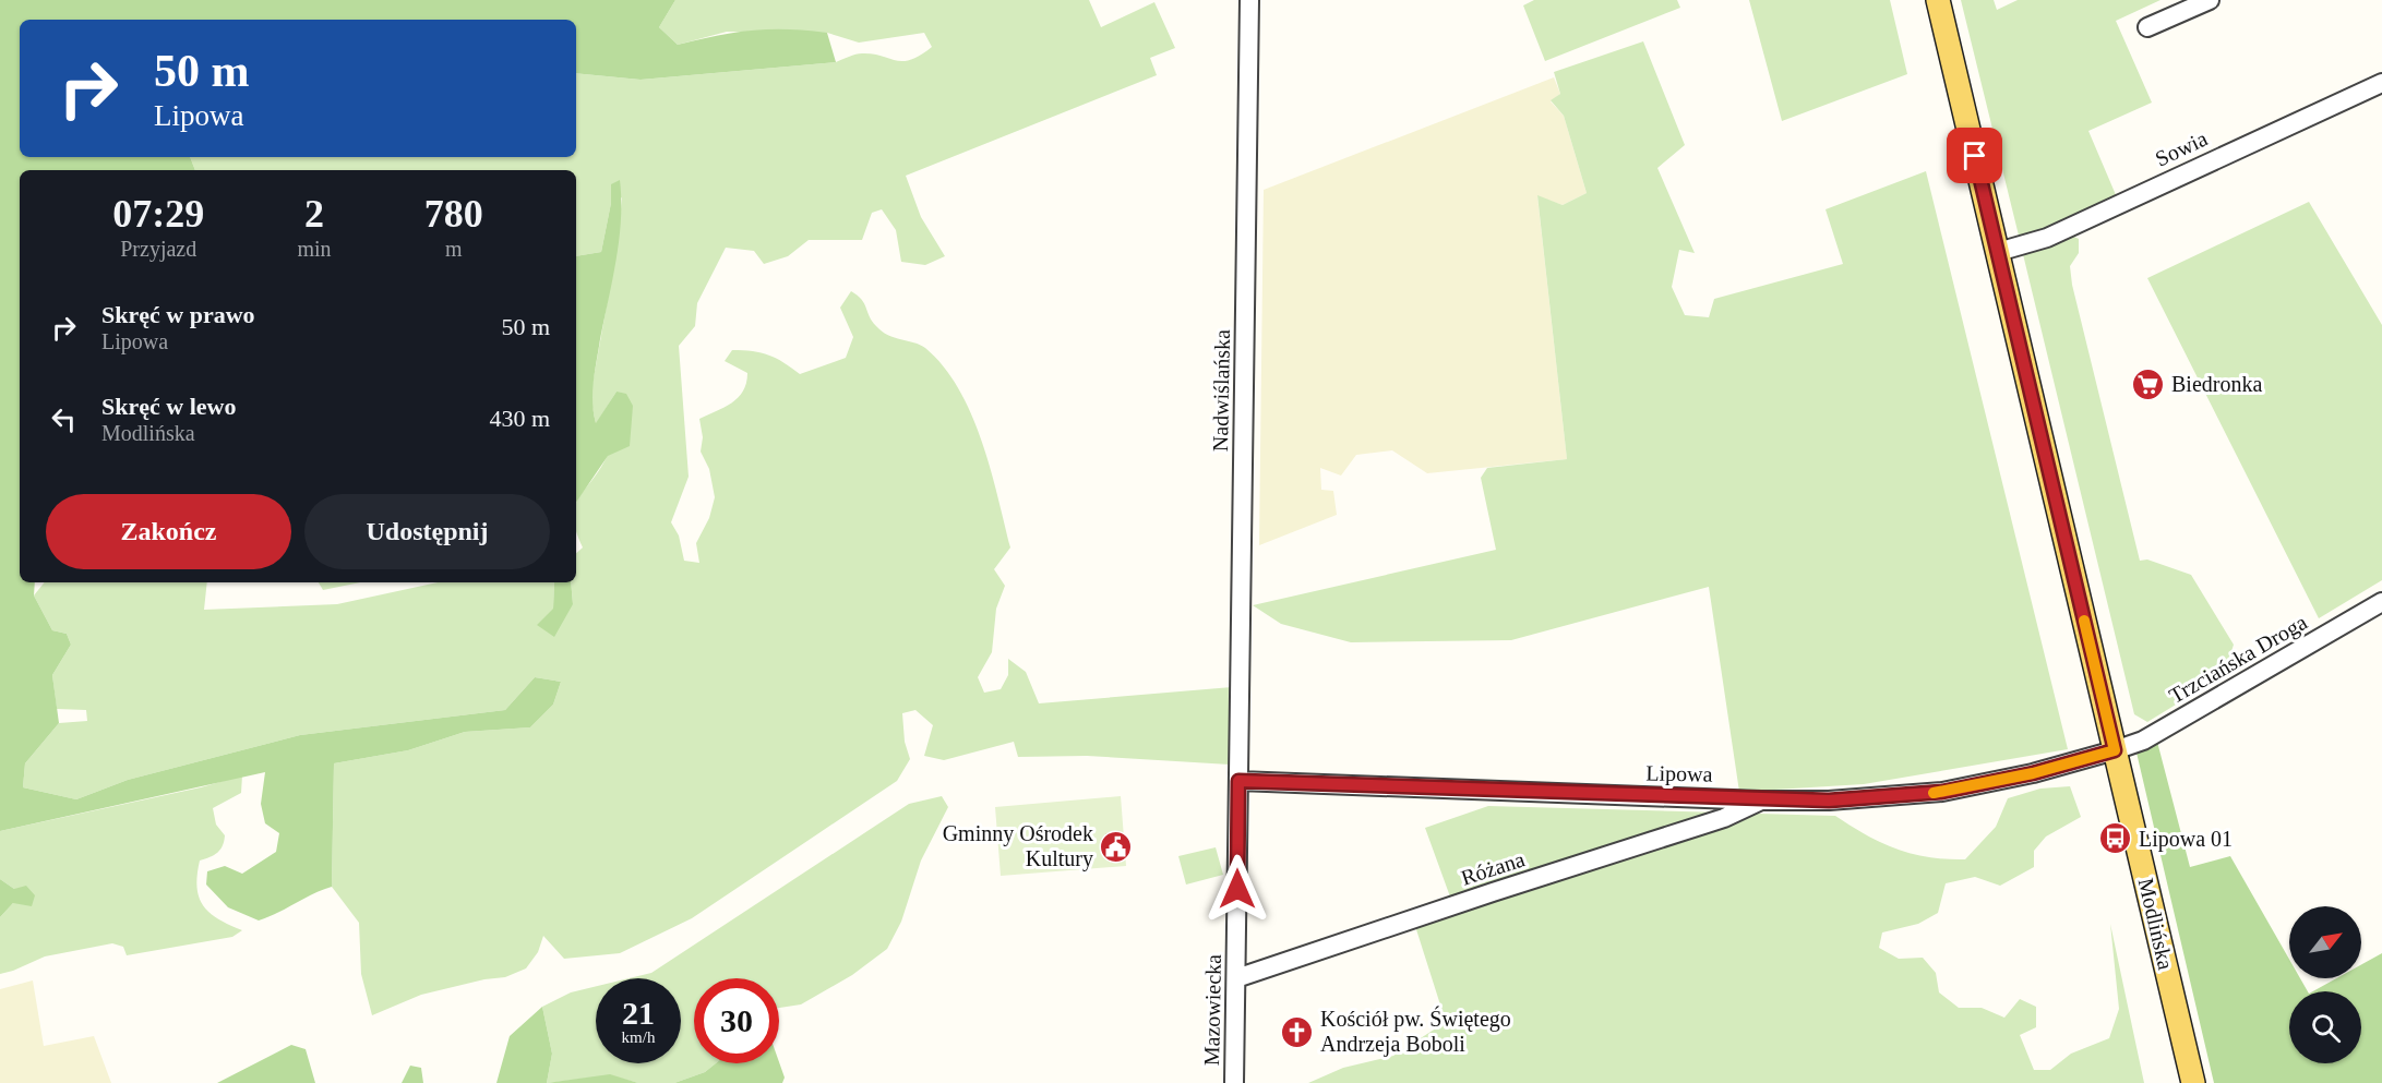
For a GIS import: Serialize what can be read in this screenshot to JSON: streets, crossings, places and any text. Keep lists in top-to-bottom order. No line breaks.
{"streets":{"main road":["Modlińska"],"street":["Sowia","Nadwiślańska","Trzciańska Droga","Lipowa","Różana","Mazowiecka"]},"crossings":[["Sowia","Modlińska"],["Nadwiślańska","Lipowa"],["Nadwiślańska","Mazowiecka"],["Trzciańska Droga","Lipowa"],["Trzciańska Droga","Modlińska"],["Lipowa","Różana"],["Lipowa","Modlińska"],["Lipowa","Mazowiecka"],["Różana","Mazowiecka"]],"places":{"supermarket":["Biedronka"],"bus stop":["Lipowa 01"],"public building":["Gminny Ośrodek Kultury"],"church":["Kościół pw. Świętego Andrzeja Boboli"]},"north":"top right","page":{"turn":["50 m","Lipowa"],"eta":["07:29","Przyjazd","2","min","780","m"],"list":[{"name":"Skręć w prawo","note":"Lipowa","value":"50 m"},{"name":"Skręć w lewo","note":"Modlińska","value":"430 m"}],"buttons":["Zakończ","Udostępnij"],"speed":"21 km/h","limit":"30"}}
